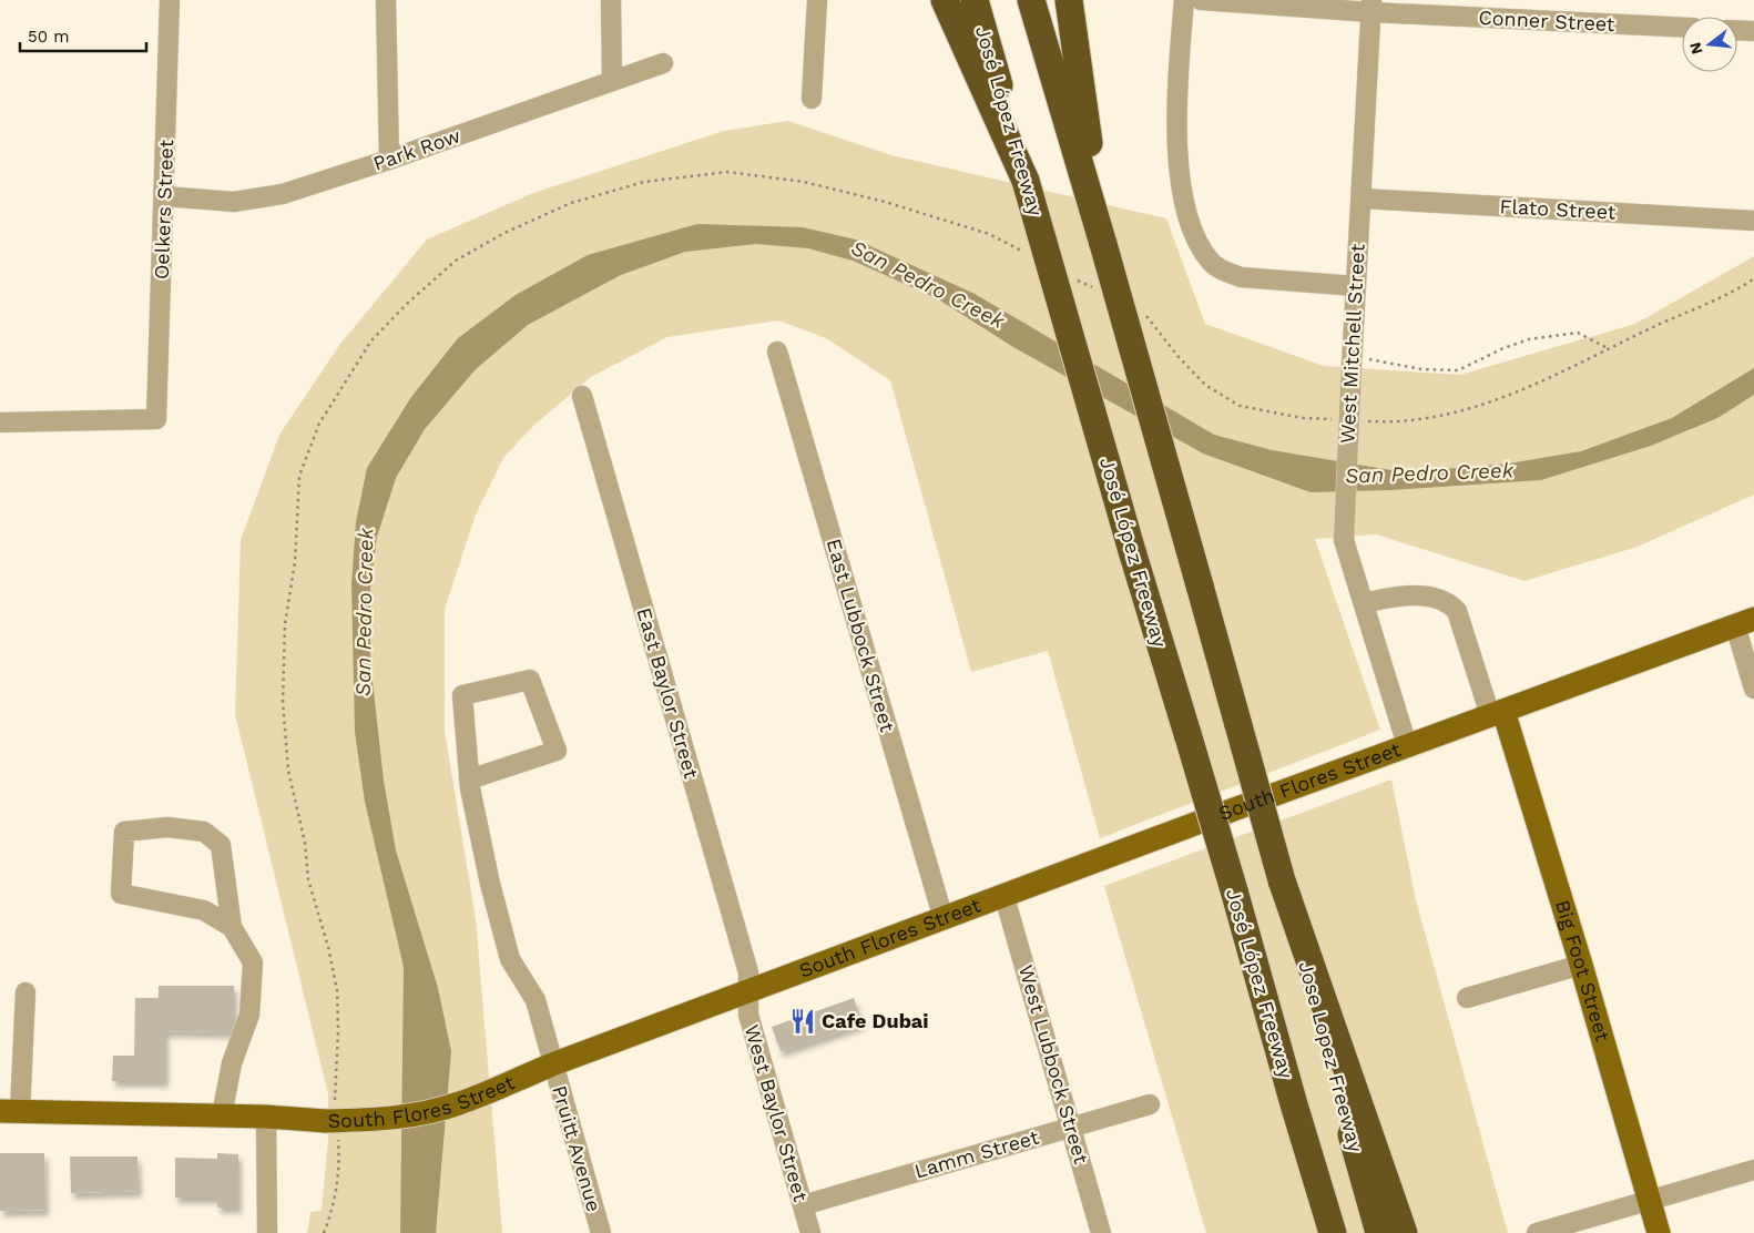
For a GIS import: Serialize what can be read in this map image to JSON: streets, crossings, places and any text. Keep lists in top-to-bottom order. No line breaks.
{"streets":{"highway":["José López Freeway","Jose Lopez Freeway"],"main road":["South Flores Street","Big Foot Street"],"street":["Conner Street","Park Row","Oelkers Street","Flato Street","West Mitchell Street","East Lubbock Street","East Baylor Street","West Lubbock Street","West Baylor Street","Pruitt Avenue","Lamm Street"]},"crossings":[["Conner Street","West Mitchell Street"],["Park Row","Oelkers Street"],["Flato Street","West Mitchell Street"],["West Mitchell Street","South Flores Street"],["East Lubbock Street","South Flores Street"],["East Baylor Street","South Flores Street"],["East Baylor Street","West Baylor Street"],["South Flores Street","Big Foot Street"],["South Flores Street","West Lubbock Street"],["South Flores Street","West Baylor Street"],["South Flores Street","Pruitt Avenue"],["West Lubbock Street","Lamm Street"],["West Baylor Street","Lamm Street"]],"water":["San Pedro Creek"],"places":{"restaurant":["Cafe Dubai"]},"scale_bar":"50 m","north":"left"}
